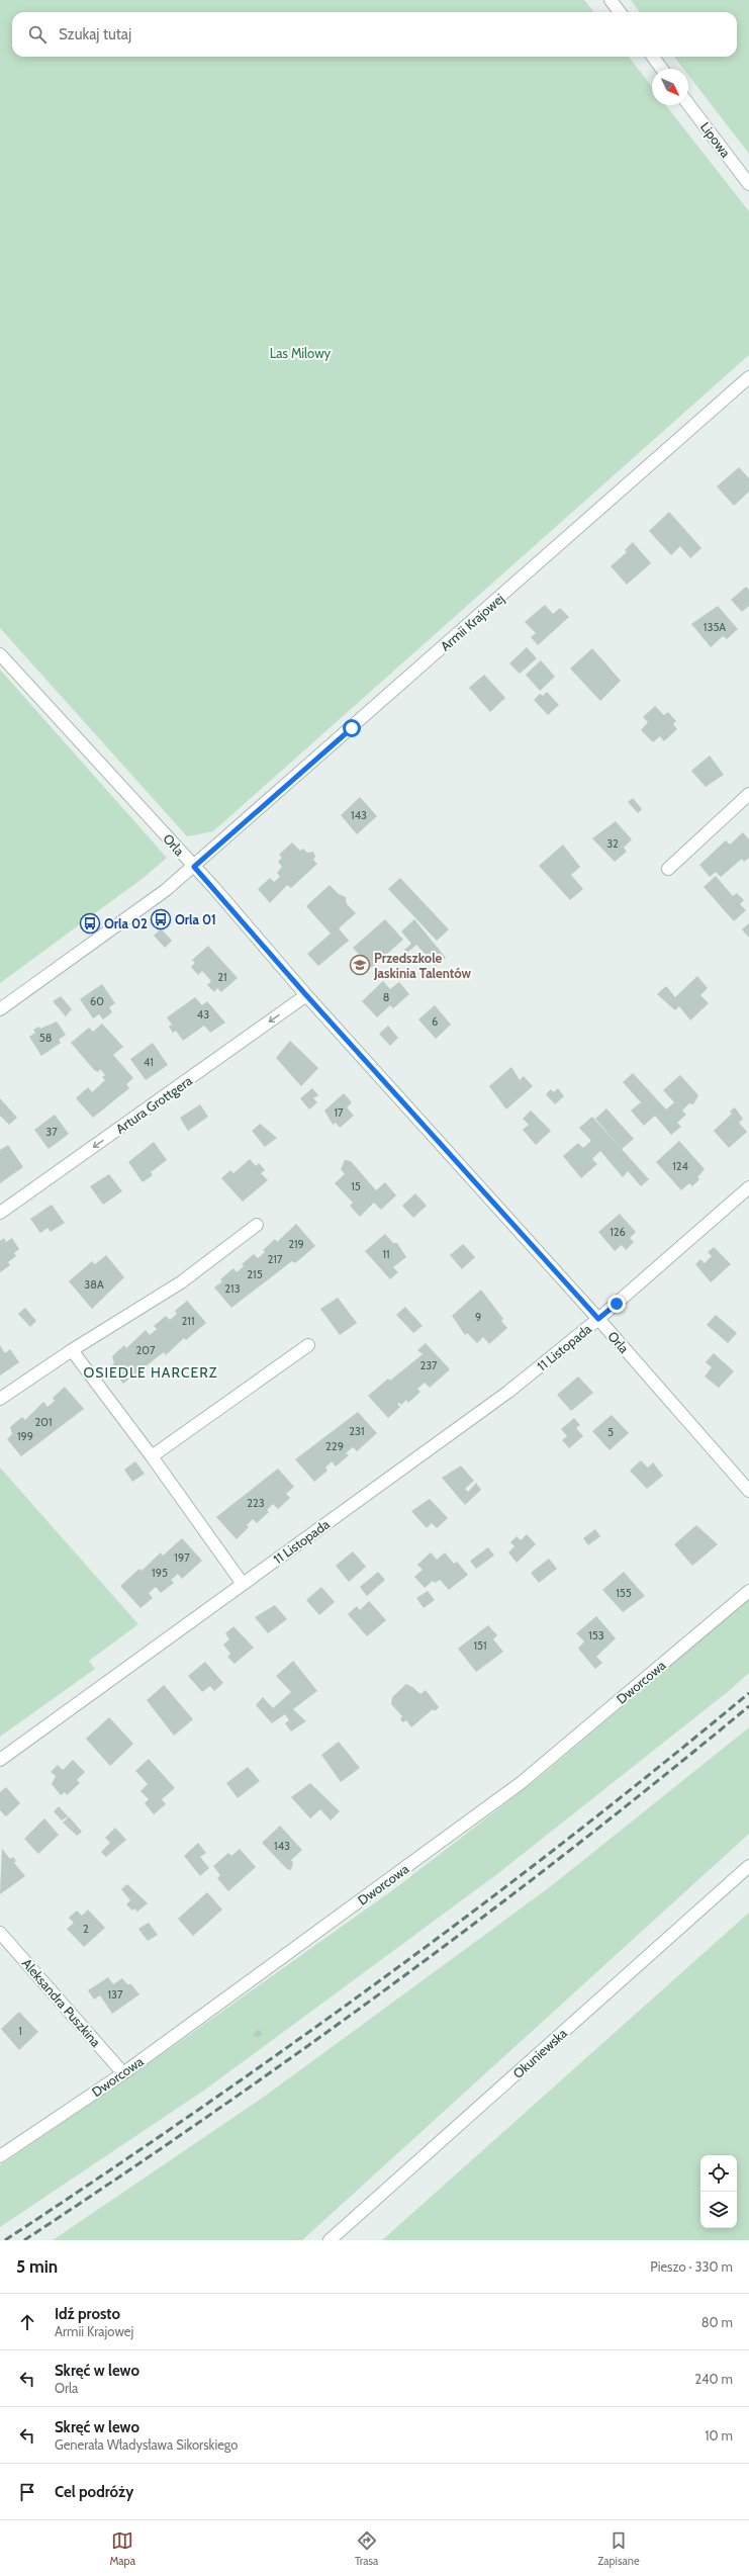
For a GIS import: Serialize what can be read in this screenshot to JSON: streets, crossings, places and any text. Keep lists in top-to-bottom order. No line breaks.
{"streets":{"street":["Lipowa","Armii Krajowej","Orla","Artura Grottgera","11 Listopada","Dworcowa","Aleksandra Puszkina","Okuniewska"]},"crossings":[["Armii Krajowej","Orla"],["Orla","Artura Grottgera"],["Orla","11 Listopada"],["Dworcowa","Aleksandra Puszkina"]],"one_way":["Artura Grottgera"],"districts":["OSIEDLE HARCERZ"],"parks":["Las Milowy"],"places":{"bus stop":["Orla 01","Orla 02"],"school or university":["Przedszkole Jaskinia Talentów"]},"house_numbers":["135A","143","32","21","8","60","43","6","58","41","17","37","124","15","126","219","11","217","215","38A","213","9","211","207","237","201","231","5","199","229","223","197","195","155","153","151","143","2","137","1"],"north":"bottom right","page":{"search":"Szukaj tutaj","heading":["5 min","Pieszo · 330 m"],"list":[["Idź prosto","Armii Krajowej","80 m"],["Skręć w lewo","Orla","240 m"],["Skręć w lewo","Generała Władysława Sikorskiego","10 m"],"Cel podróży"],"nav":["Mapa","Trasa","Zapisane"]}}
